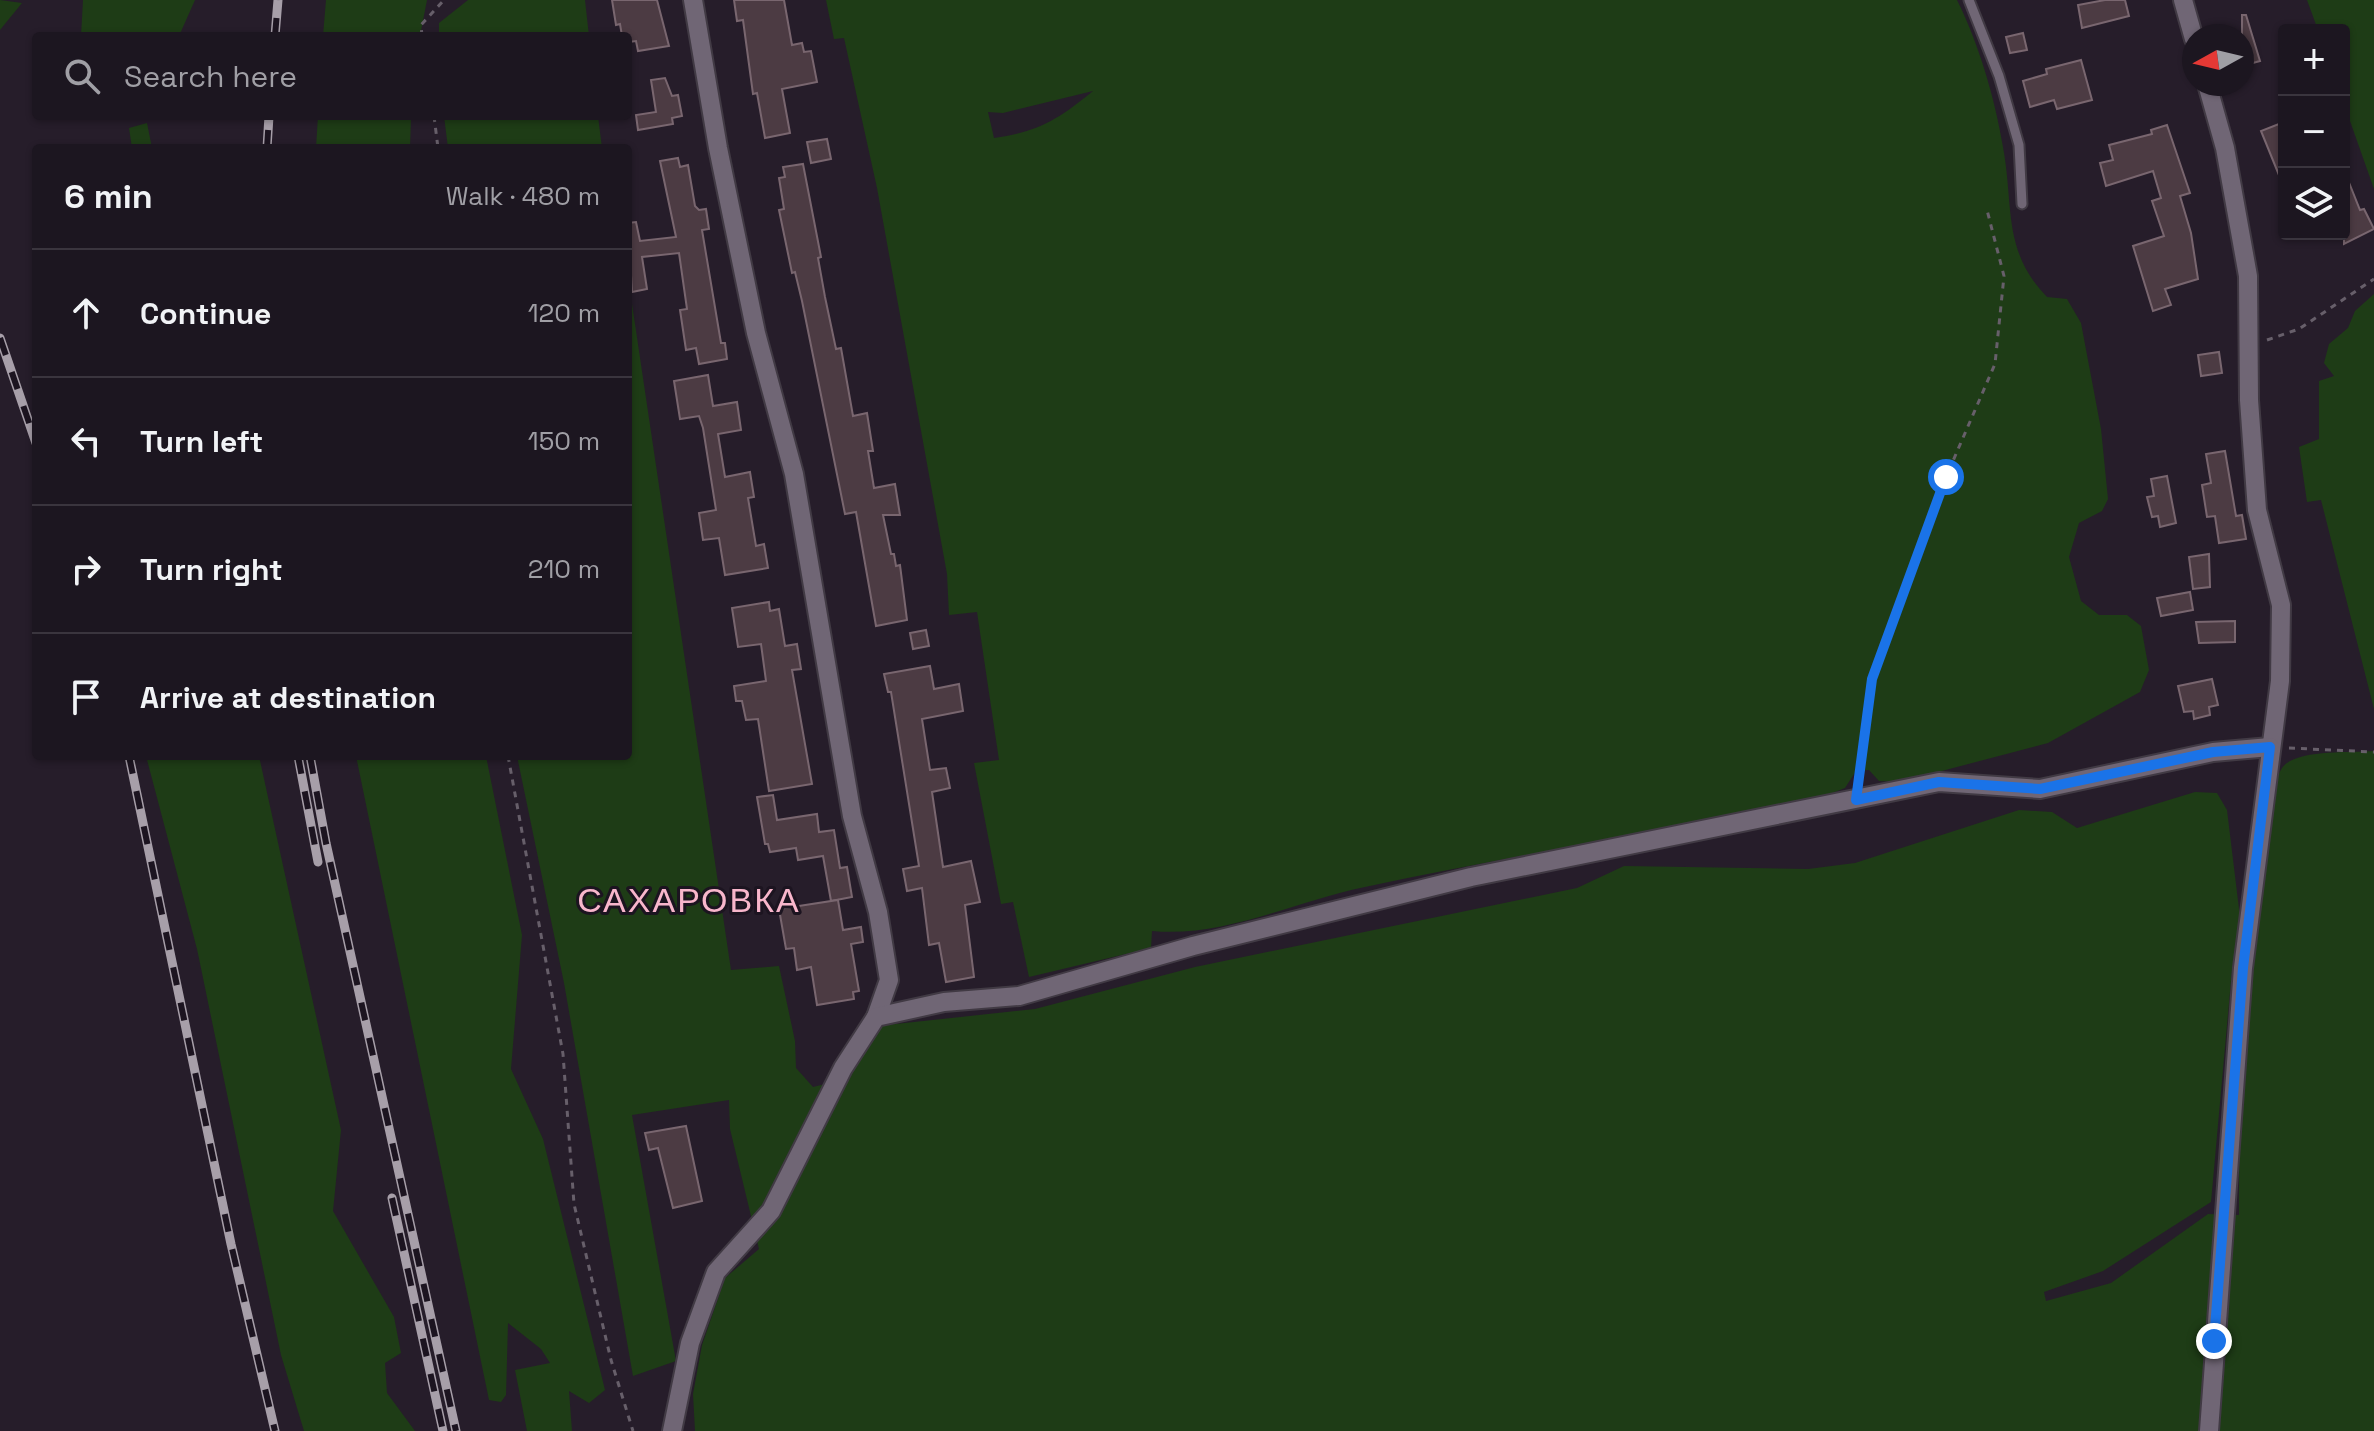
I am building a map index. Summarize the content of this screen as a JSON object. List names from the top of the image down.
{
  "districts": ["САХАРОВКА"],
  "north": "left",
  "page": {
    "map_buttons": ["+", "−"],
    "search": "Search here",
    "heading": ["6 min", "Walk · 480 m"],
    "list": [
      ["Continue", "120 m"],
      ["Turn left", "150 m"],
      ["Turn right", "210 m"],
      "Arrive at destination"
    ]
  }
}
